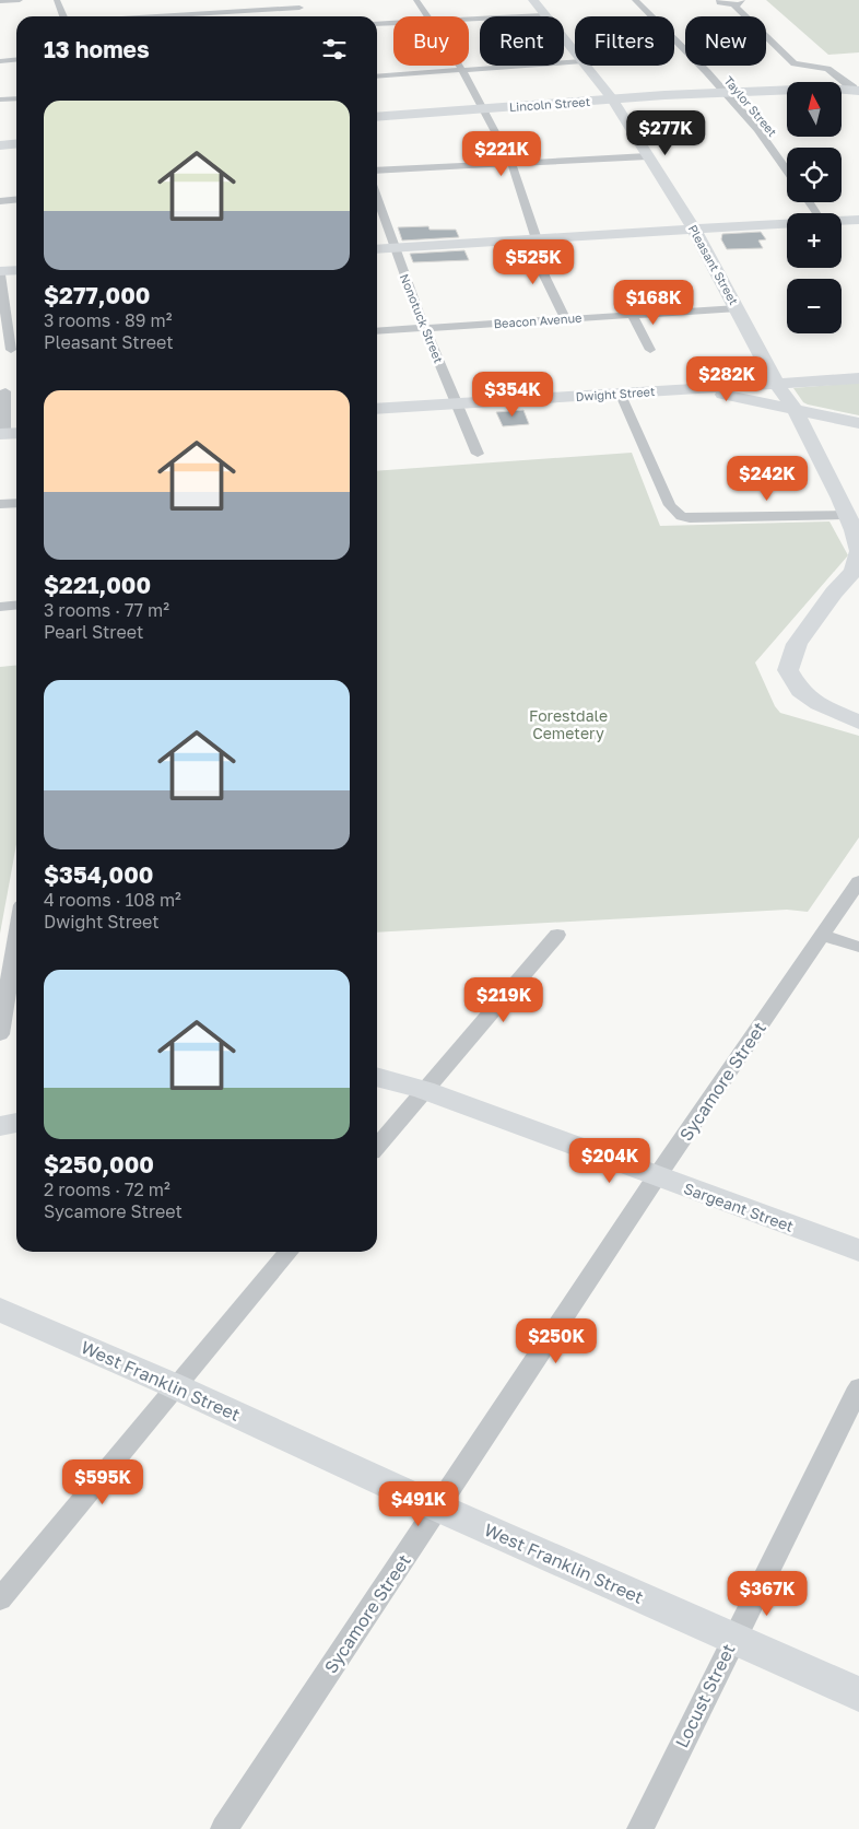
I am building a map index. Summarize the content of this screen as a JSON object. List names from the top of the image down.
{
  "streets": {
    "main road": [
      "Lincoln Street",
      "Pleasant Street",
      "Dwight Street",
      "Sargeant Street",
      "West Franklin Street"
    ],
    "street": [
      "Taylor Street",
      "Nonotuck Street",
      "Beacon Avenue",
      "Sycamore Street",
      "Locust Street"
    ]
  },
  "crossings": [
    ["Lincoln Street", "Taylor Street"],
    ["Lincoln Street", "Pleasant Street"],
    ["Pleasant Street", "Beacon Avenue"],
    ["Pleasant Street", "Dwight Street"],
    ["Nonotuck Street", "Beacon Avenue"],
    ["Nonotuck Street", "Dwight Street"],
    ["Sycamore Street", "Sargeant Street"],
    ["Sycamore Street", "West Franklin Street"],
    ["West Franklin Street", "Locust Street"]
  ],
  "parks": ["Forestdale Cemetery"],
  "north": "top",
  "page": {
    "chip": [
      "Buy",
      "Rent",
      "Filters",
      "New"
    ],
    "heading": "13 homes",
    "map_buttons": ["+", "−"],
    "list": [
      {
        "name": "$277,000",
        "note": "3 rooms · 89 m² · Pleasant Street"
      },
      {
        "name": "$221,000",
        "note": "3 rooms · 77 m² · Pearl Street"
      },
      {
        "name": "$354,000",
        "note": "4 rooms · 108 m² · Dwight Street"
      },
      {
        "name": "$250,000",
        "note": "2 rooms · 72 m² · Sycamore Street"
      }
    ],
    "price": [
      "$277K",
      "$221K",
      "$525K",
      "$168K",
      "$282K",
      "$354K",
      "$242K",
      "$219K",
      "$204K",
      "$250K",
      "$595K",
      "$491K",
      "$367K"
    ]
  }
}
